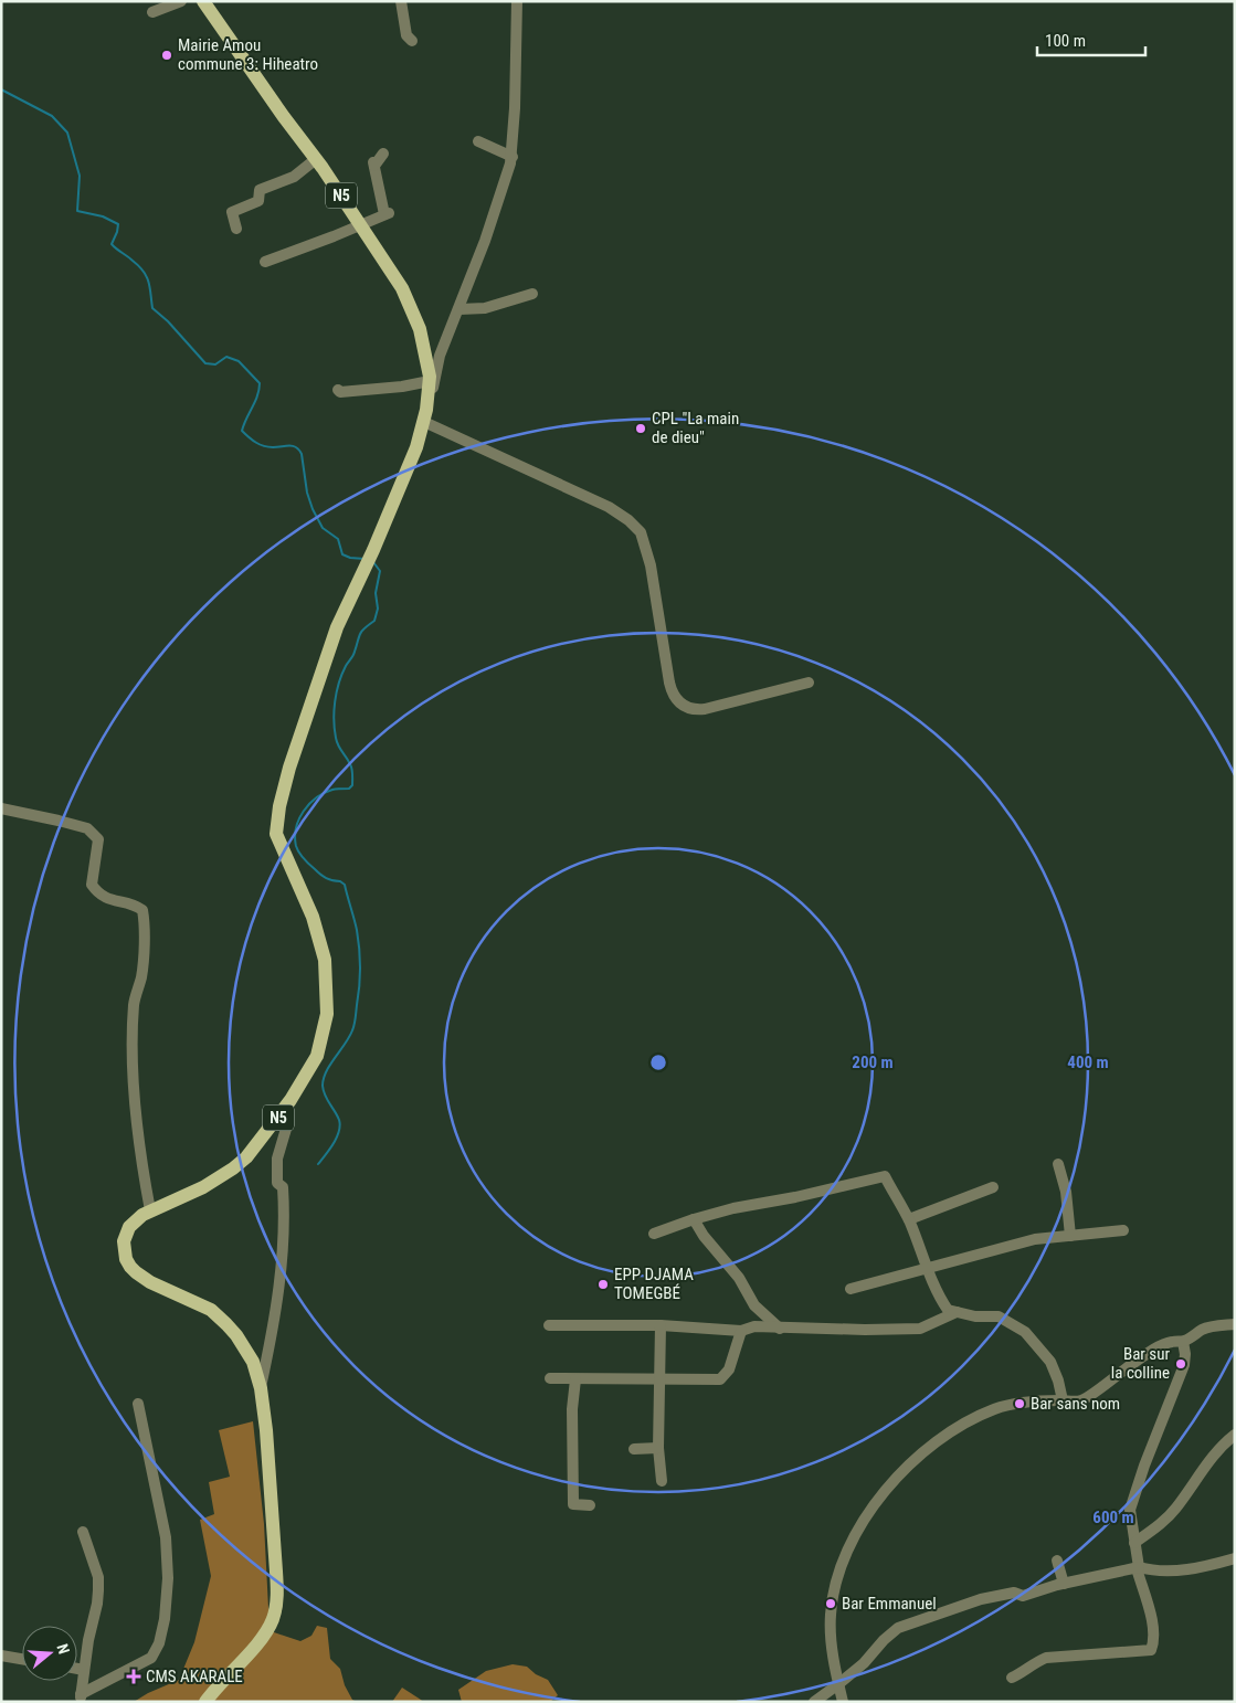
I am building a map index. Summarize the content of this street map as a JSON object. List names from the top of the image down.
{
  "streets": {
    "main road": ["N5"]
  },
  "places": {
    "other": [
      "Mairie Amou commune 3: Hiheatro",
      "CPL \"La main de dieu\"",
      "EPP DJAMA TOMEGBÉ",
      "Bar sur la colline",
      "Bar sans nom",
      "Bar Emmanuel"
    ],
    "health": ["CMS AKARALE"]
  },
  "scale_bar": "100 m",
  "north": "right",
  "rings": ["200 m", "400 m", "600 m"]
}
